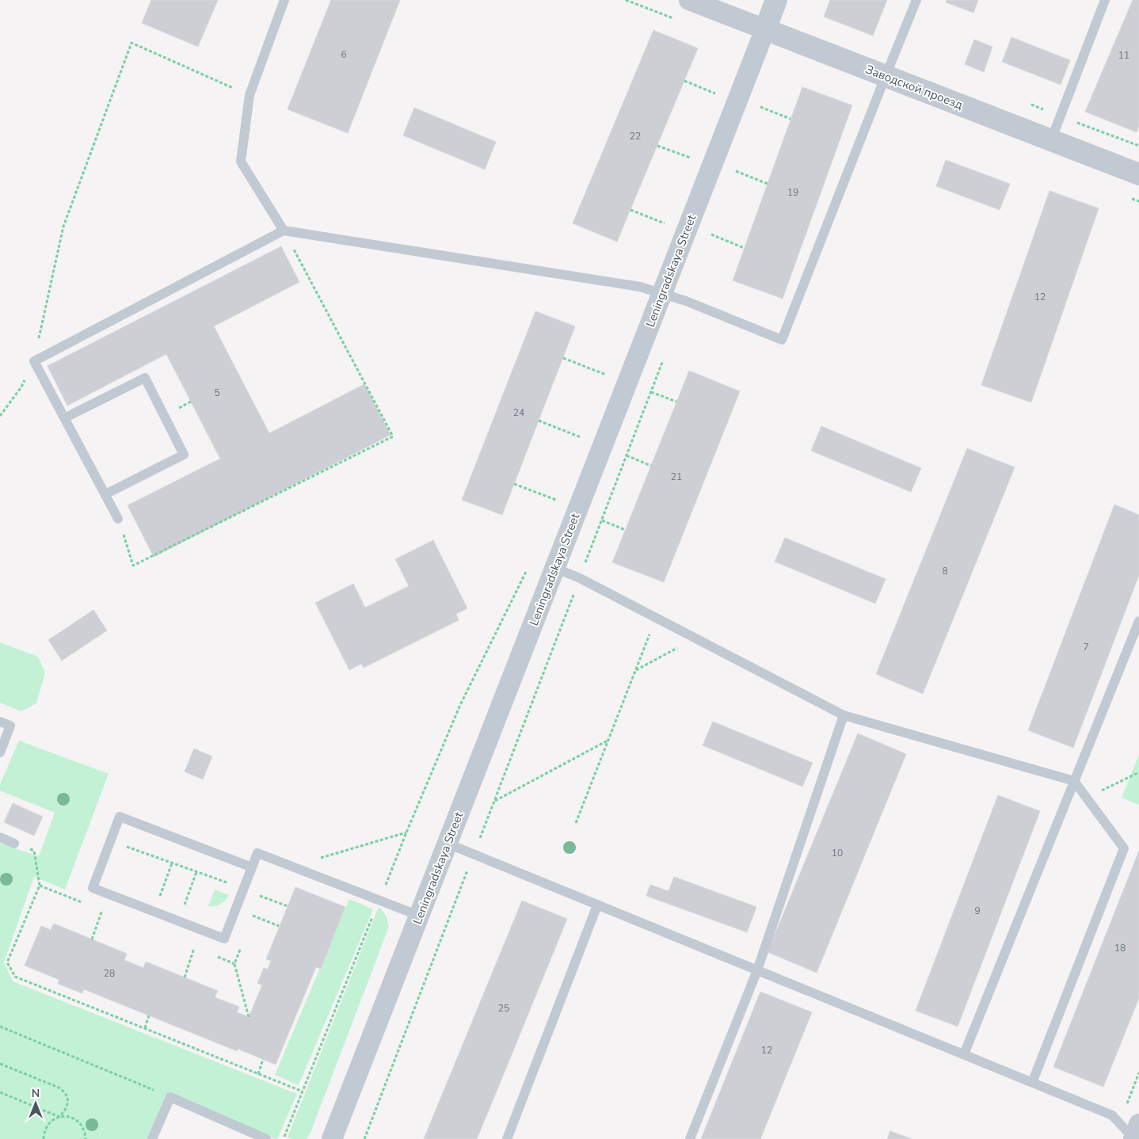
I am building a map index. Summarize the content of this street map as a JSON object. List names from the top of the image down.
{
  "streets": {
    "street": ["Заводской проезд", "Leningradskaya Street"]
  },
  "crossings": [
    ["Заводской проезд", "Leningradskaya Street"]
  ],
  "house_numbers": [
    "6",
    "11",
    "22",
    "19",
    "12",
    "5",
    "24",
    "21",
    "8",
    "7",
    "10",
    "9",
    "18",
    "28",
    "25",
    "12"
  ],
  "north": "top"
}
